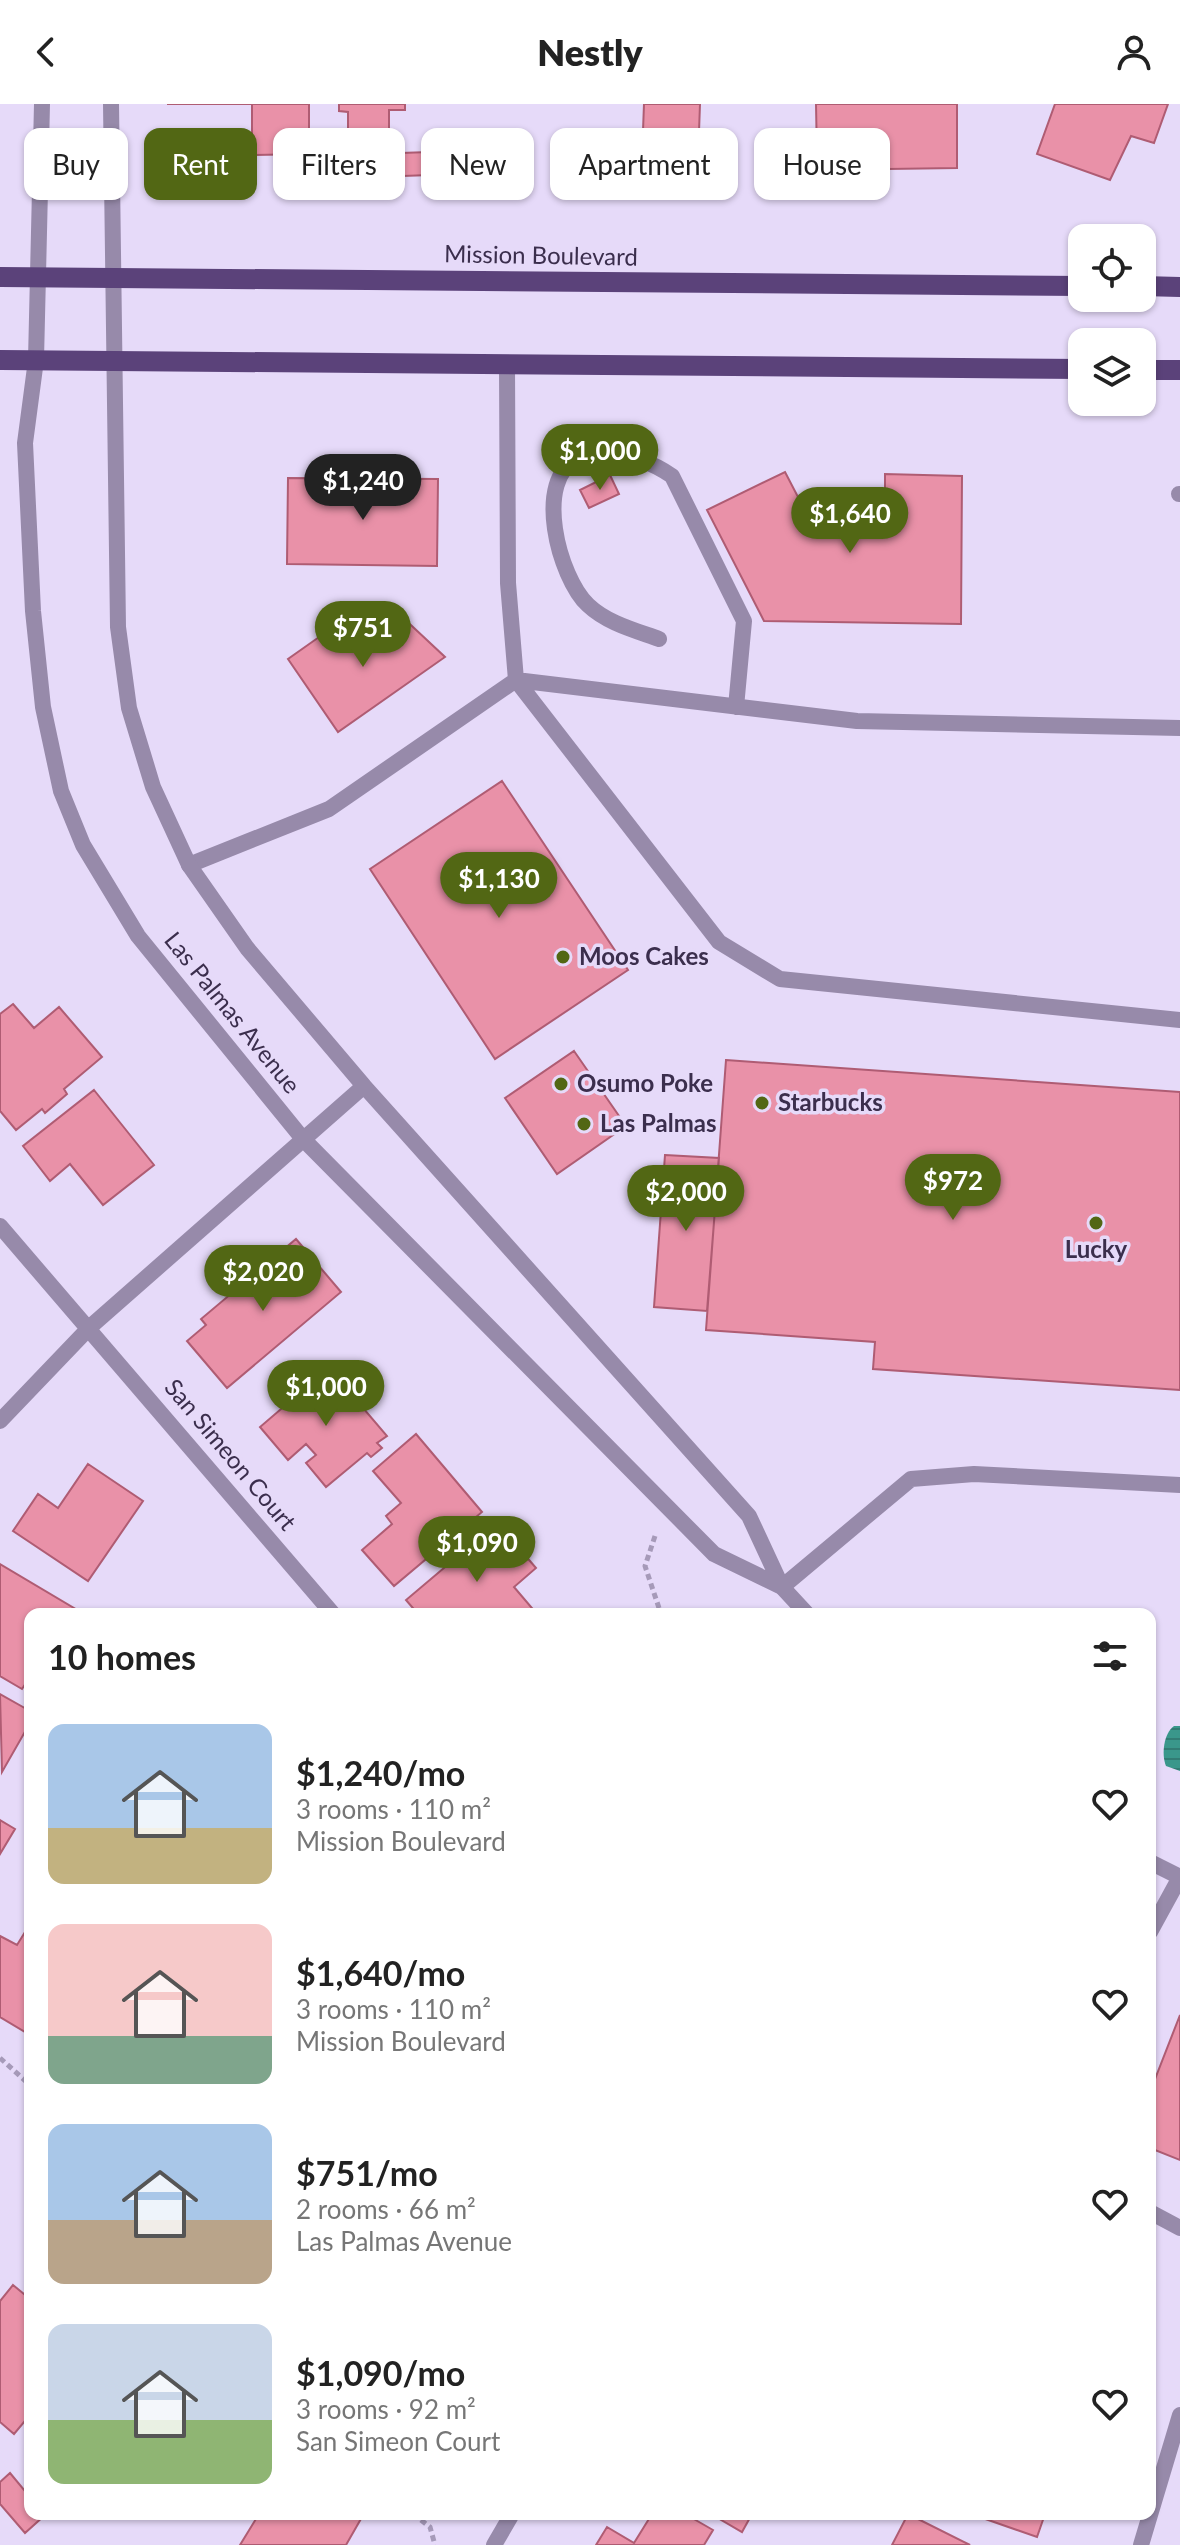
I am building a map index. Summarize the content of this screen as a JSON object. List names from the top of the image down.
{
  "streets": {
    "main road": ["Mission Boulevard"],
    "street": ["Las Palmas Avenue", "San Simeon Court"]
  },
  "crossings": [
    ["Mission Boulevard", "Las Palmas Avenue"]
  ],
  "places": [
    "Moos Cakes",
    "Osumo Poke",
    "Starbucks",
    "Las Palmas",
    "Lucky"
  ],
  "page": {
    "header": "Nestly",
    "chip": [
      "Buy",
      "Rent",
      "Filters",
      "New",
      "Apartment",
      "House"
    ],
    "price": [
      "$1,000",
      "$1,240",
      "$1,640",
      "$751",
      "$1,130",
      "$972",
      "$2,000",
      "$2,020",
      "$1,000",
      "$1,090"
    ],
    "heading": "10 homes",
    "list": [
      {
        "name": "$1,240/mo",
        "note": "3 rooms · 110 m² · Mission Boulevard"
      },
      {
        "name": "$1,640/mo",
        "note": "3 rooms · 110 m² · Mission Boulevard"
      },
      {
        "name": "$751/mo",
        "note": "2 rooms · 66 m² · Las Palmas Avenue"
      },
      {
        "name": "$1,090/mo",
        "note": "3 rooms · 92 m² · San Simeon Court"
      }
    ]
  }
}
